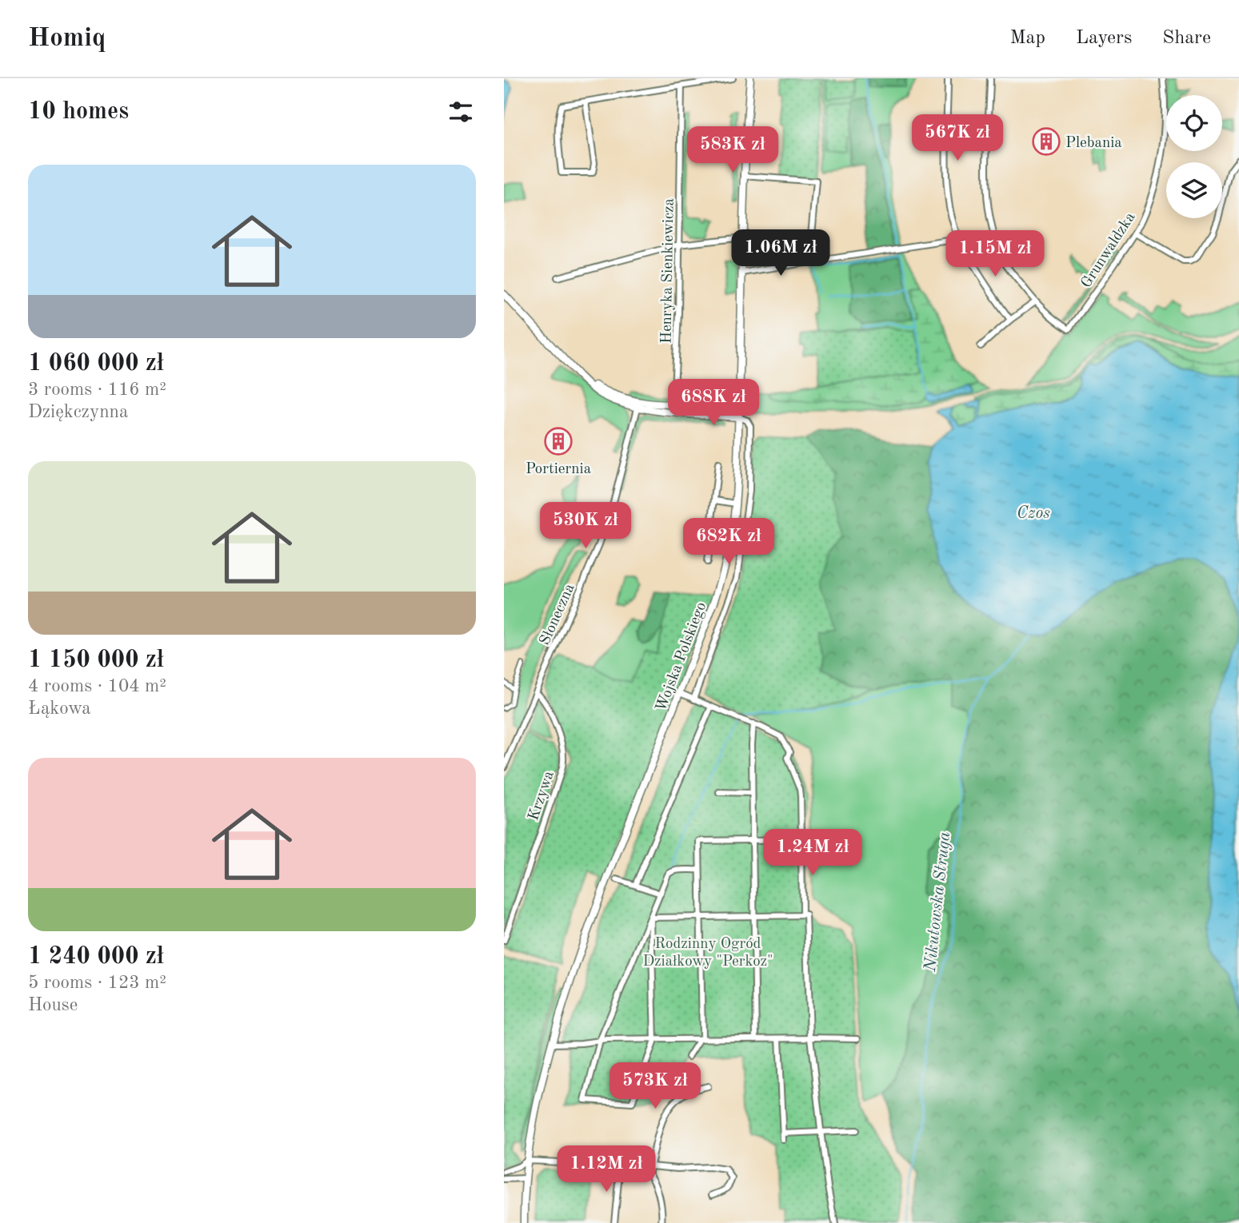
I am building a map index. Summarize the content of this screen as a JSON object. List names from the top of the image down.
{
  "streets": {
    "street": [
      "Grunwaldzka",
      "Henryka Sienkiewicza",
      "Słoneczna",
      "Wojska Polskiego",
      "Krzywa"
    ]
  },
  "crossings": [
    ["Słoneczna", "Krzywa"]
  ],
  "water": ["Czos", "Nikutowska Struga"],
  "parks": ["Rodzinny Ogród Działkowy \"Perkoz\""],
  "places": {
    "building": ["Plebania", "Portiernia"]
  },
  "page": {
    "header": "Homiq",
    "nav": ["Map", "Layers", "Share"],
    "heading": "10 homes",
    "price": [
      "567K zł",
      "583K zł",
      "1.06M zł",
      "1.15M zł",
      "688K zł",
      "530K zł",
      "682K zł",
      "1.24M zł",
      "573K zł",
      "1.12M zł"
    ],
    "list": [
      {
        "name": "1 060 000 zł",
        "note": "3 rooms · 116 m² · Dziękczynna"
      },
      {
        "name": "1 150 000 zł",
        "note": "4 rooms · 104 m² · Łąkowa"
      },
      {
        "name": "1 240 000 zł",
        "note": "5 rooms · 123 m² · House"
      }
    ]
  }
}
